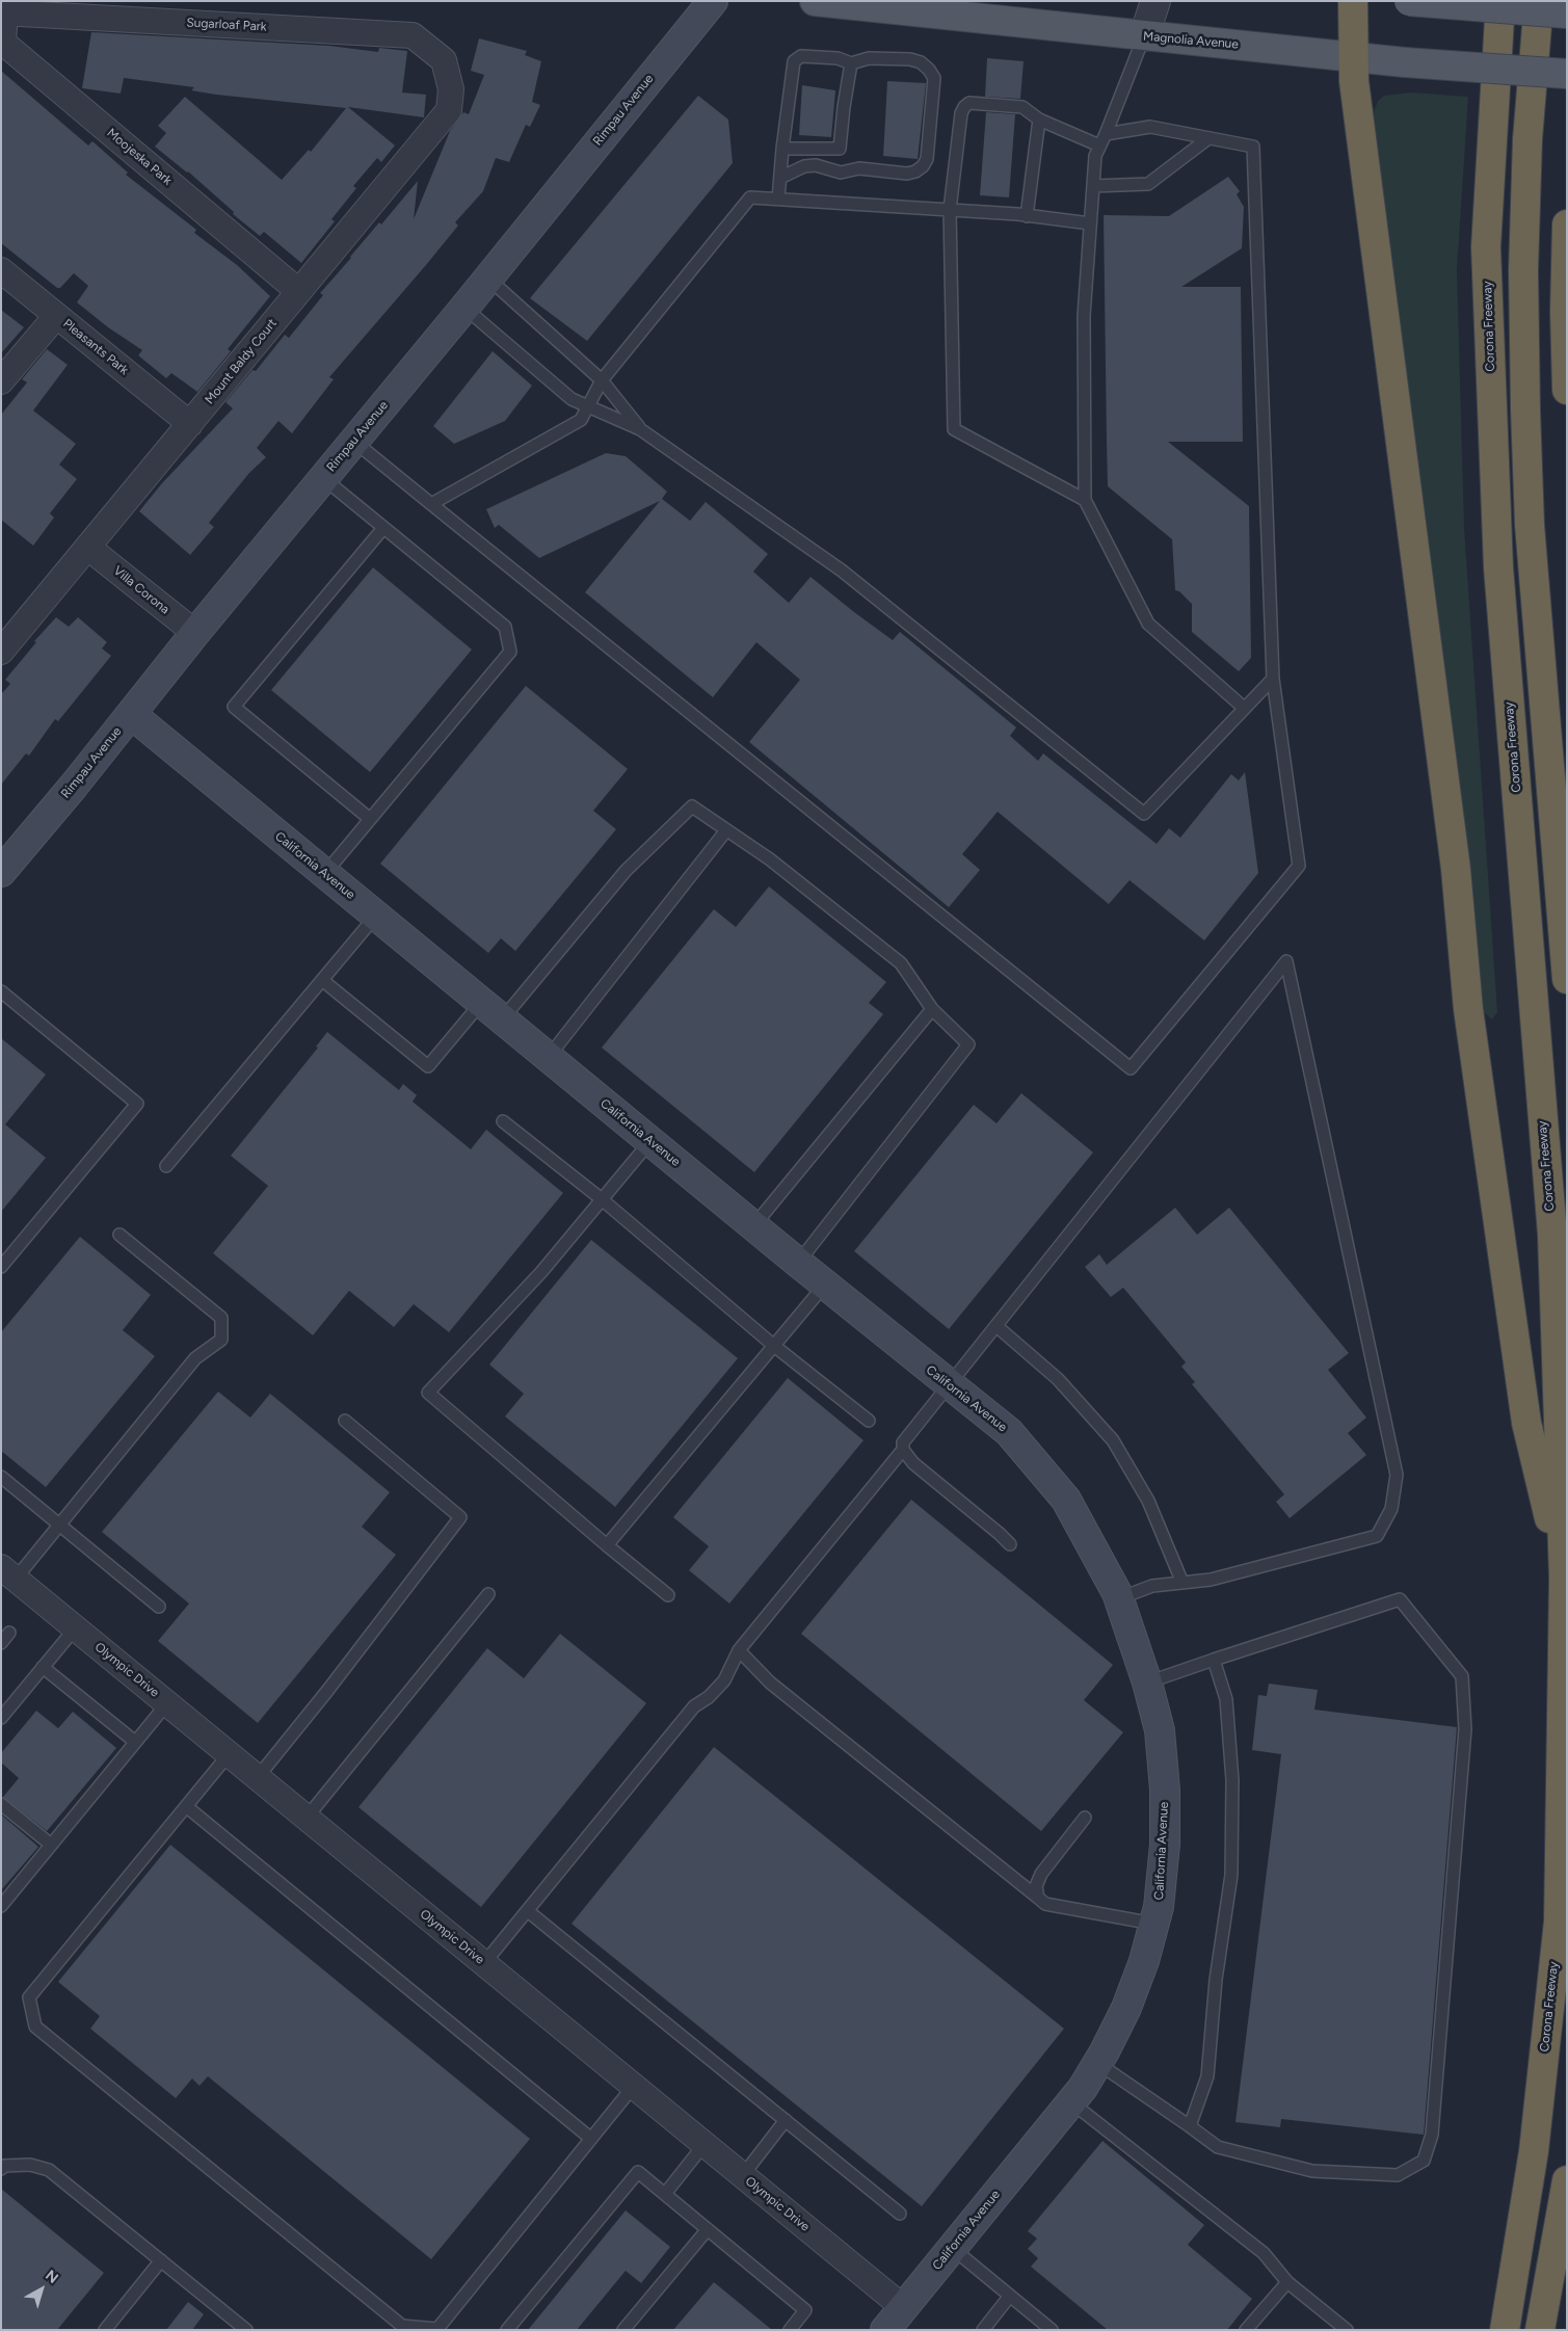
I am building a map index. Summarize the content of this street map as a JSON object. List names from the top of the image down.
{
  "streets": {
    "highway": ["Corona Freeway"],
    "main road": ["Magnolia Avenue", "Rimpau Avenue", "California Avenue"],
    "street": [
      "Sugarloaf Park",
      "Moojeska Park",
      "Pleasants Park",
      "Mount Baldy Court",
      "Villa Corona",
      "Olympic Drive"
    ]
  },
  "crossings": [
    ["Sugarloaf Park", "Moojeska Park"],
    ["Sugarloaf Park", "Mount Baldy Court"],
    ["Rimpau Avenue", "Villa Corona"],
    ["Rimpau Avenue", "California Avenue"],
    ["Moojeska Park", "Mount Baldy Court"],
    ["Pleasants Park", "Mount Baldy Court"],
    ["Mount Baldy Court", "Villa Corona"],
    ["California Avenue", "Olympic Drive"]
  ],
  "north": "top right"
}
